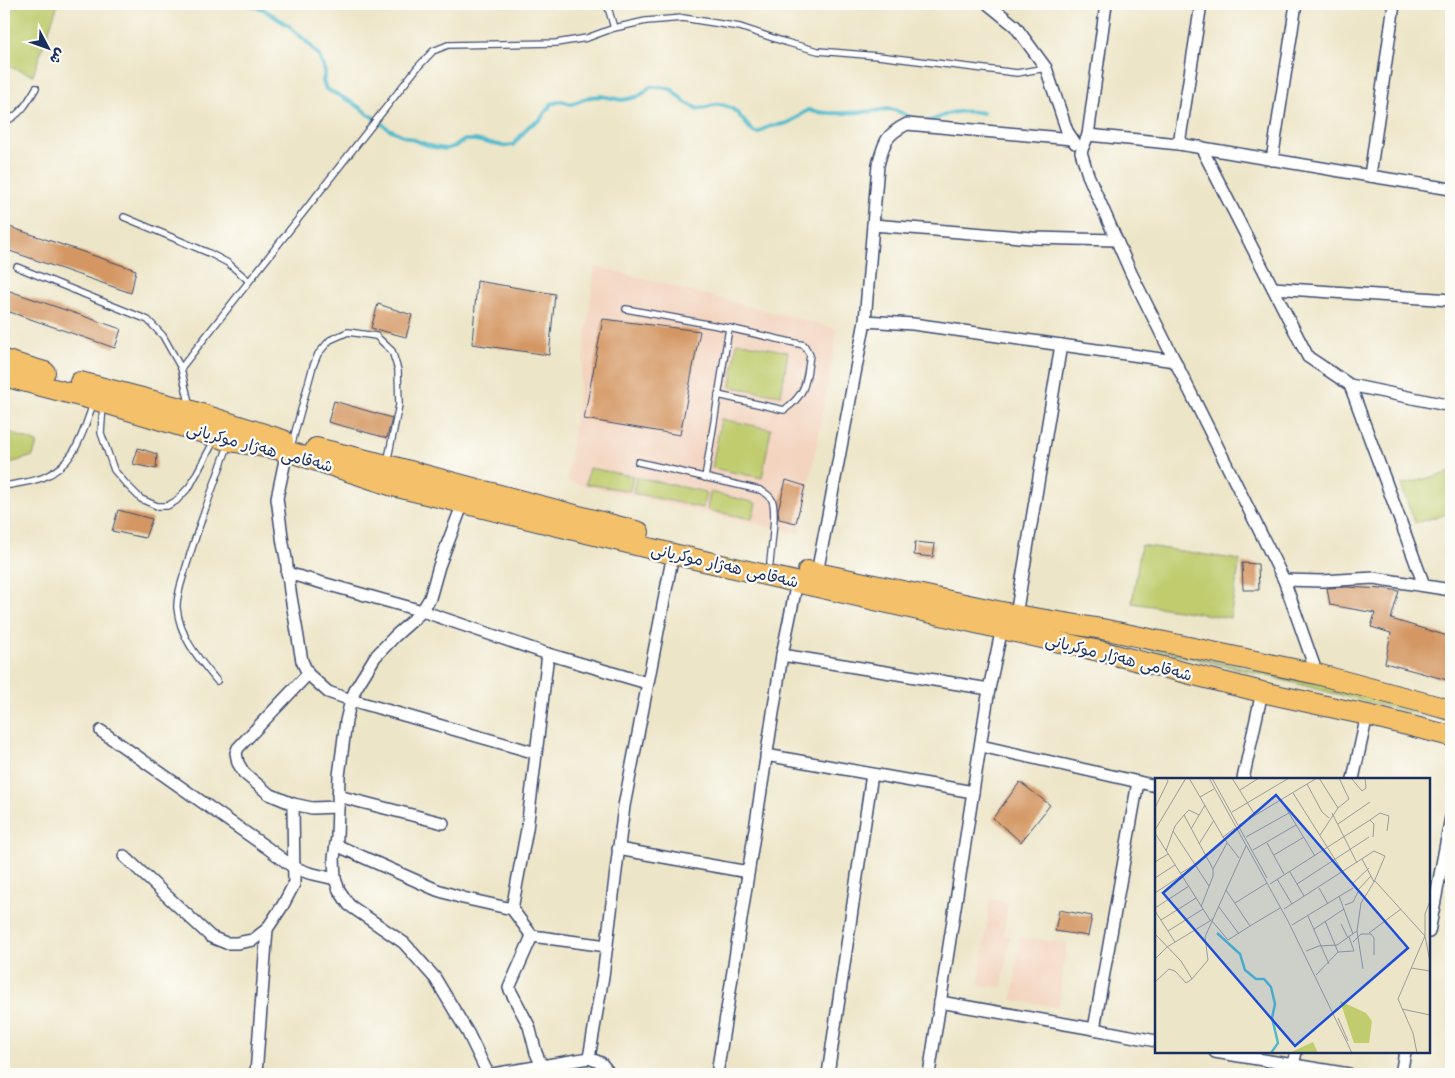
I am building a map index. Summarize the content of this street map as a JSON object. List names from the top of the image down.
{
  "streets": {
    "highway": ["شەقامی ھەژار موکریانی"]
  },
  "north": "bottom right"
}
